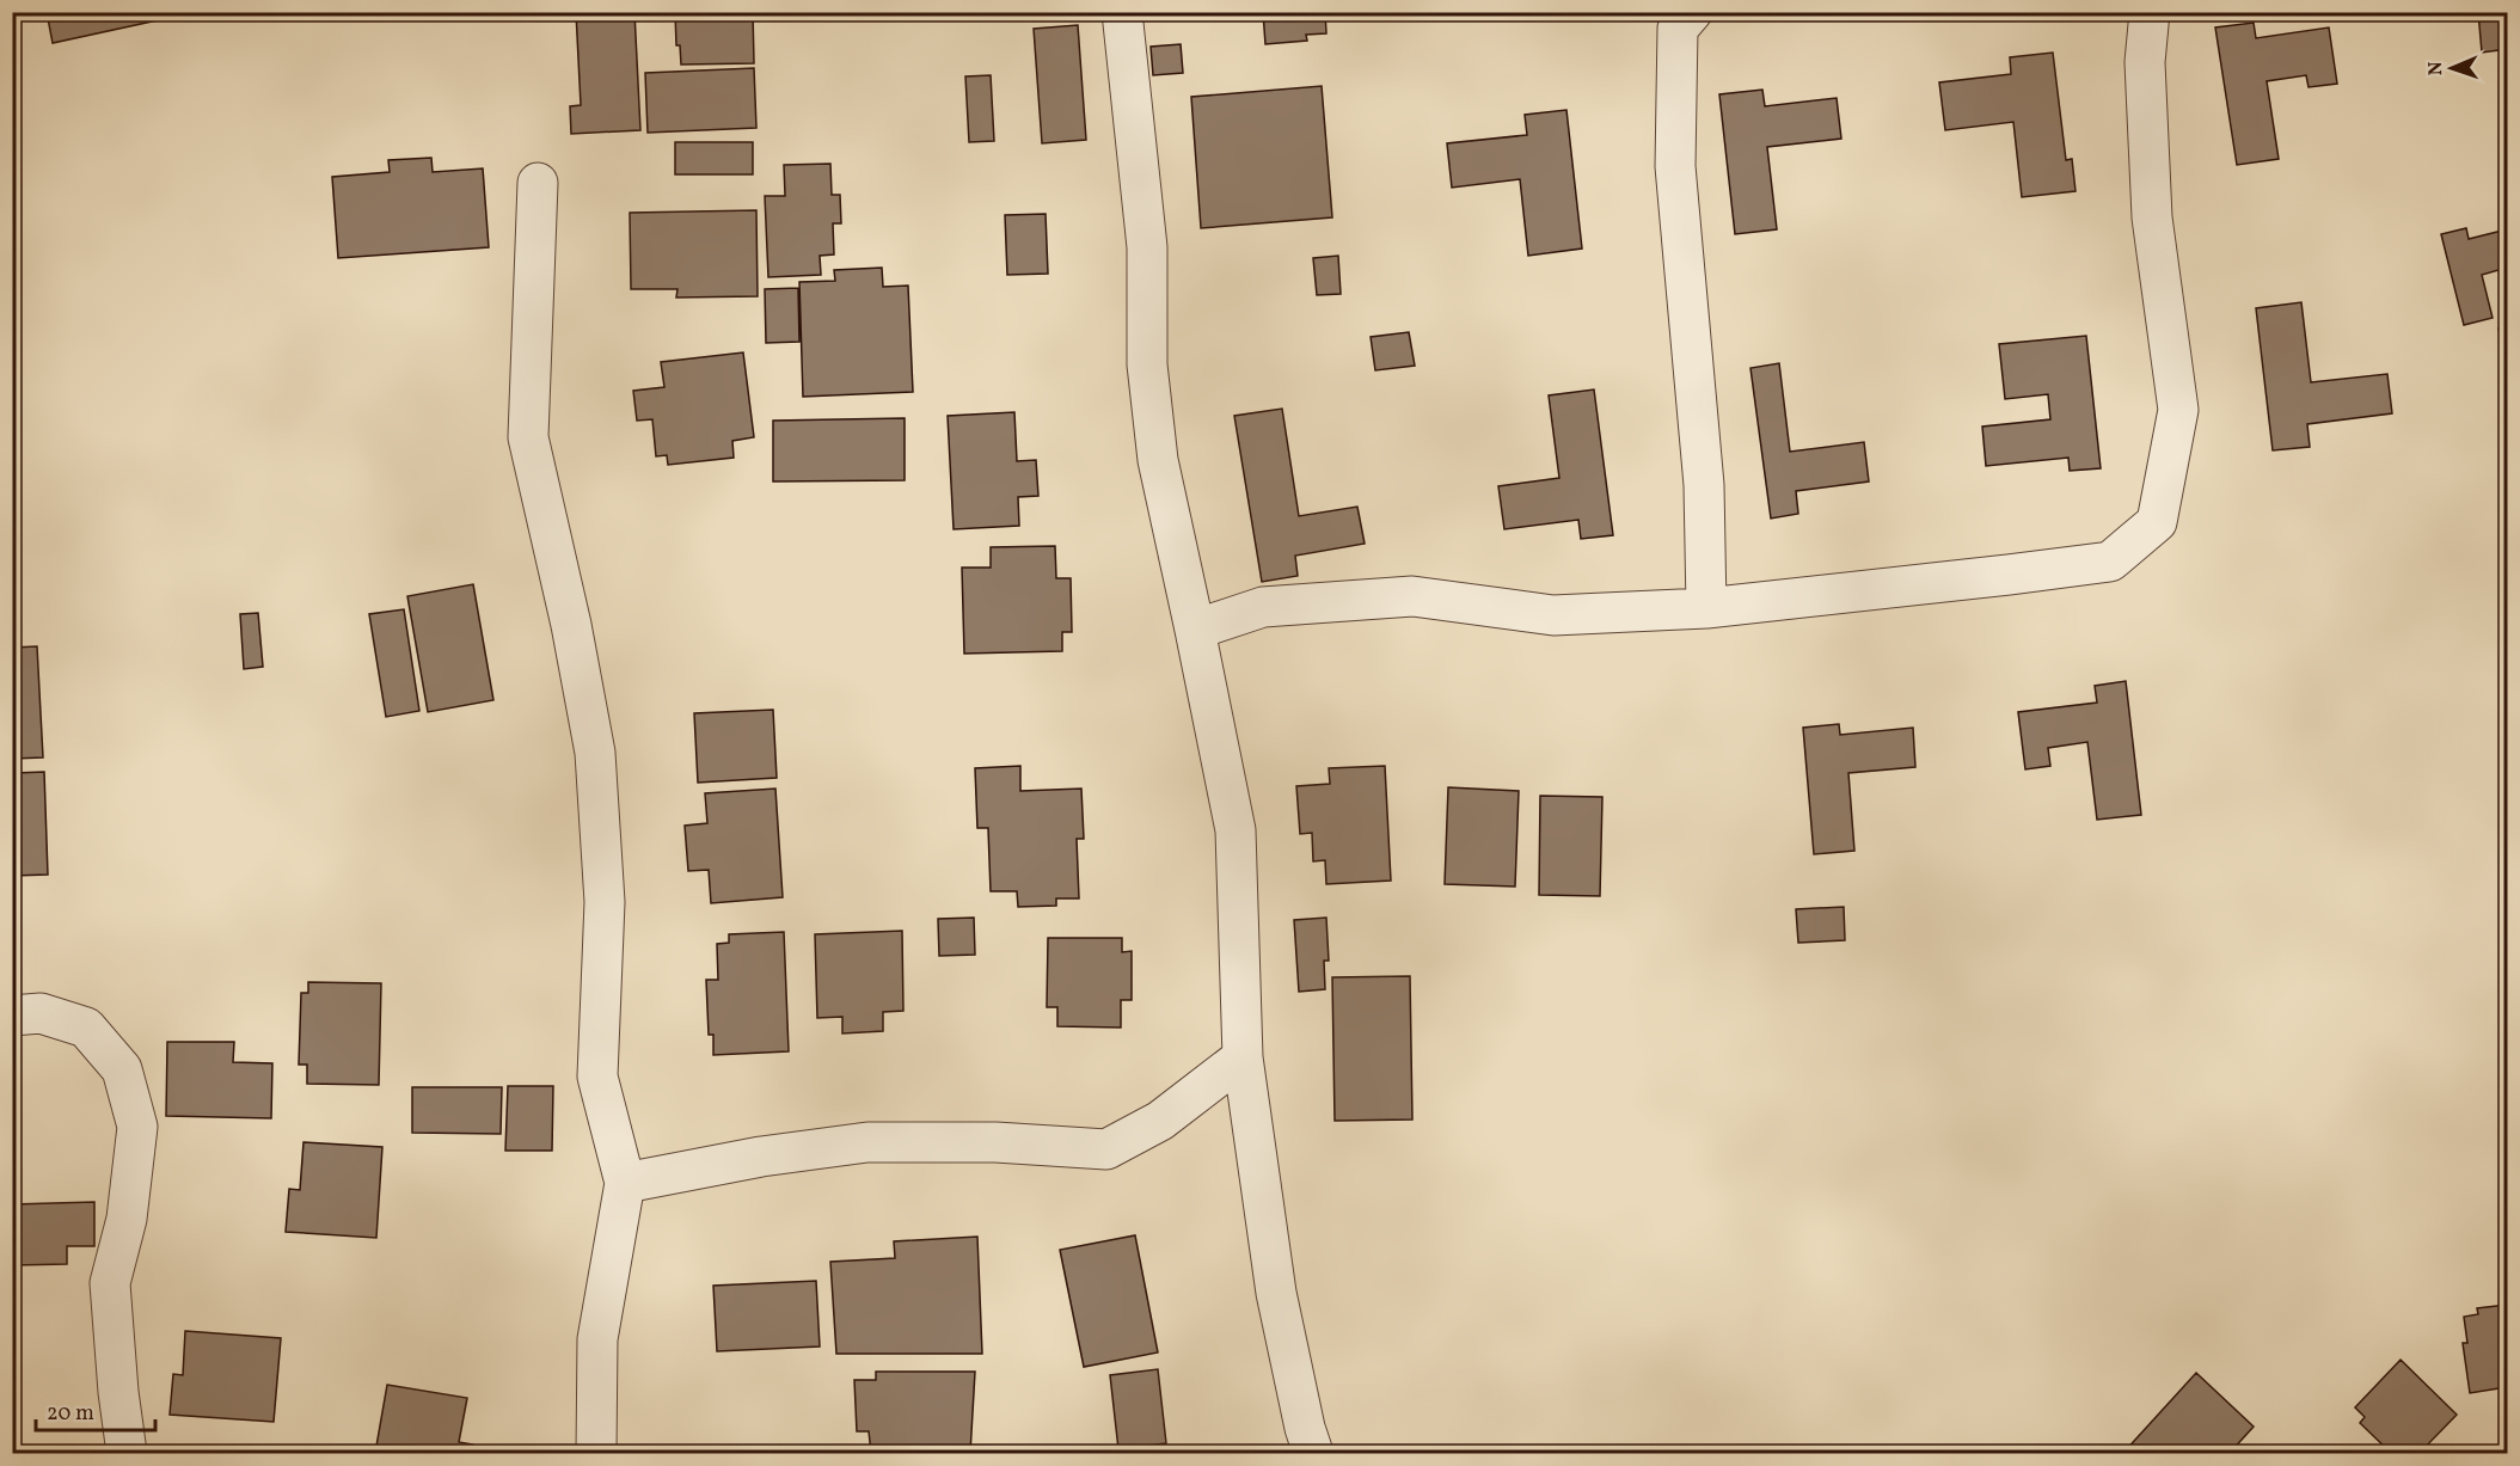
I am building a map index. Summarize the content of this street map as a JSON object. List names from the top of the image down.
{
  "scale_bar": "20 m",
  "north": "left"
}
